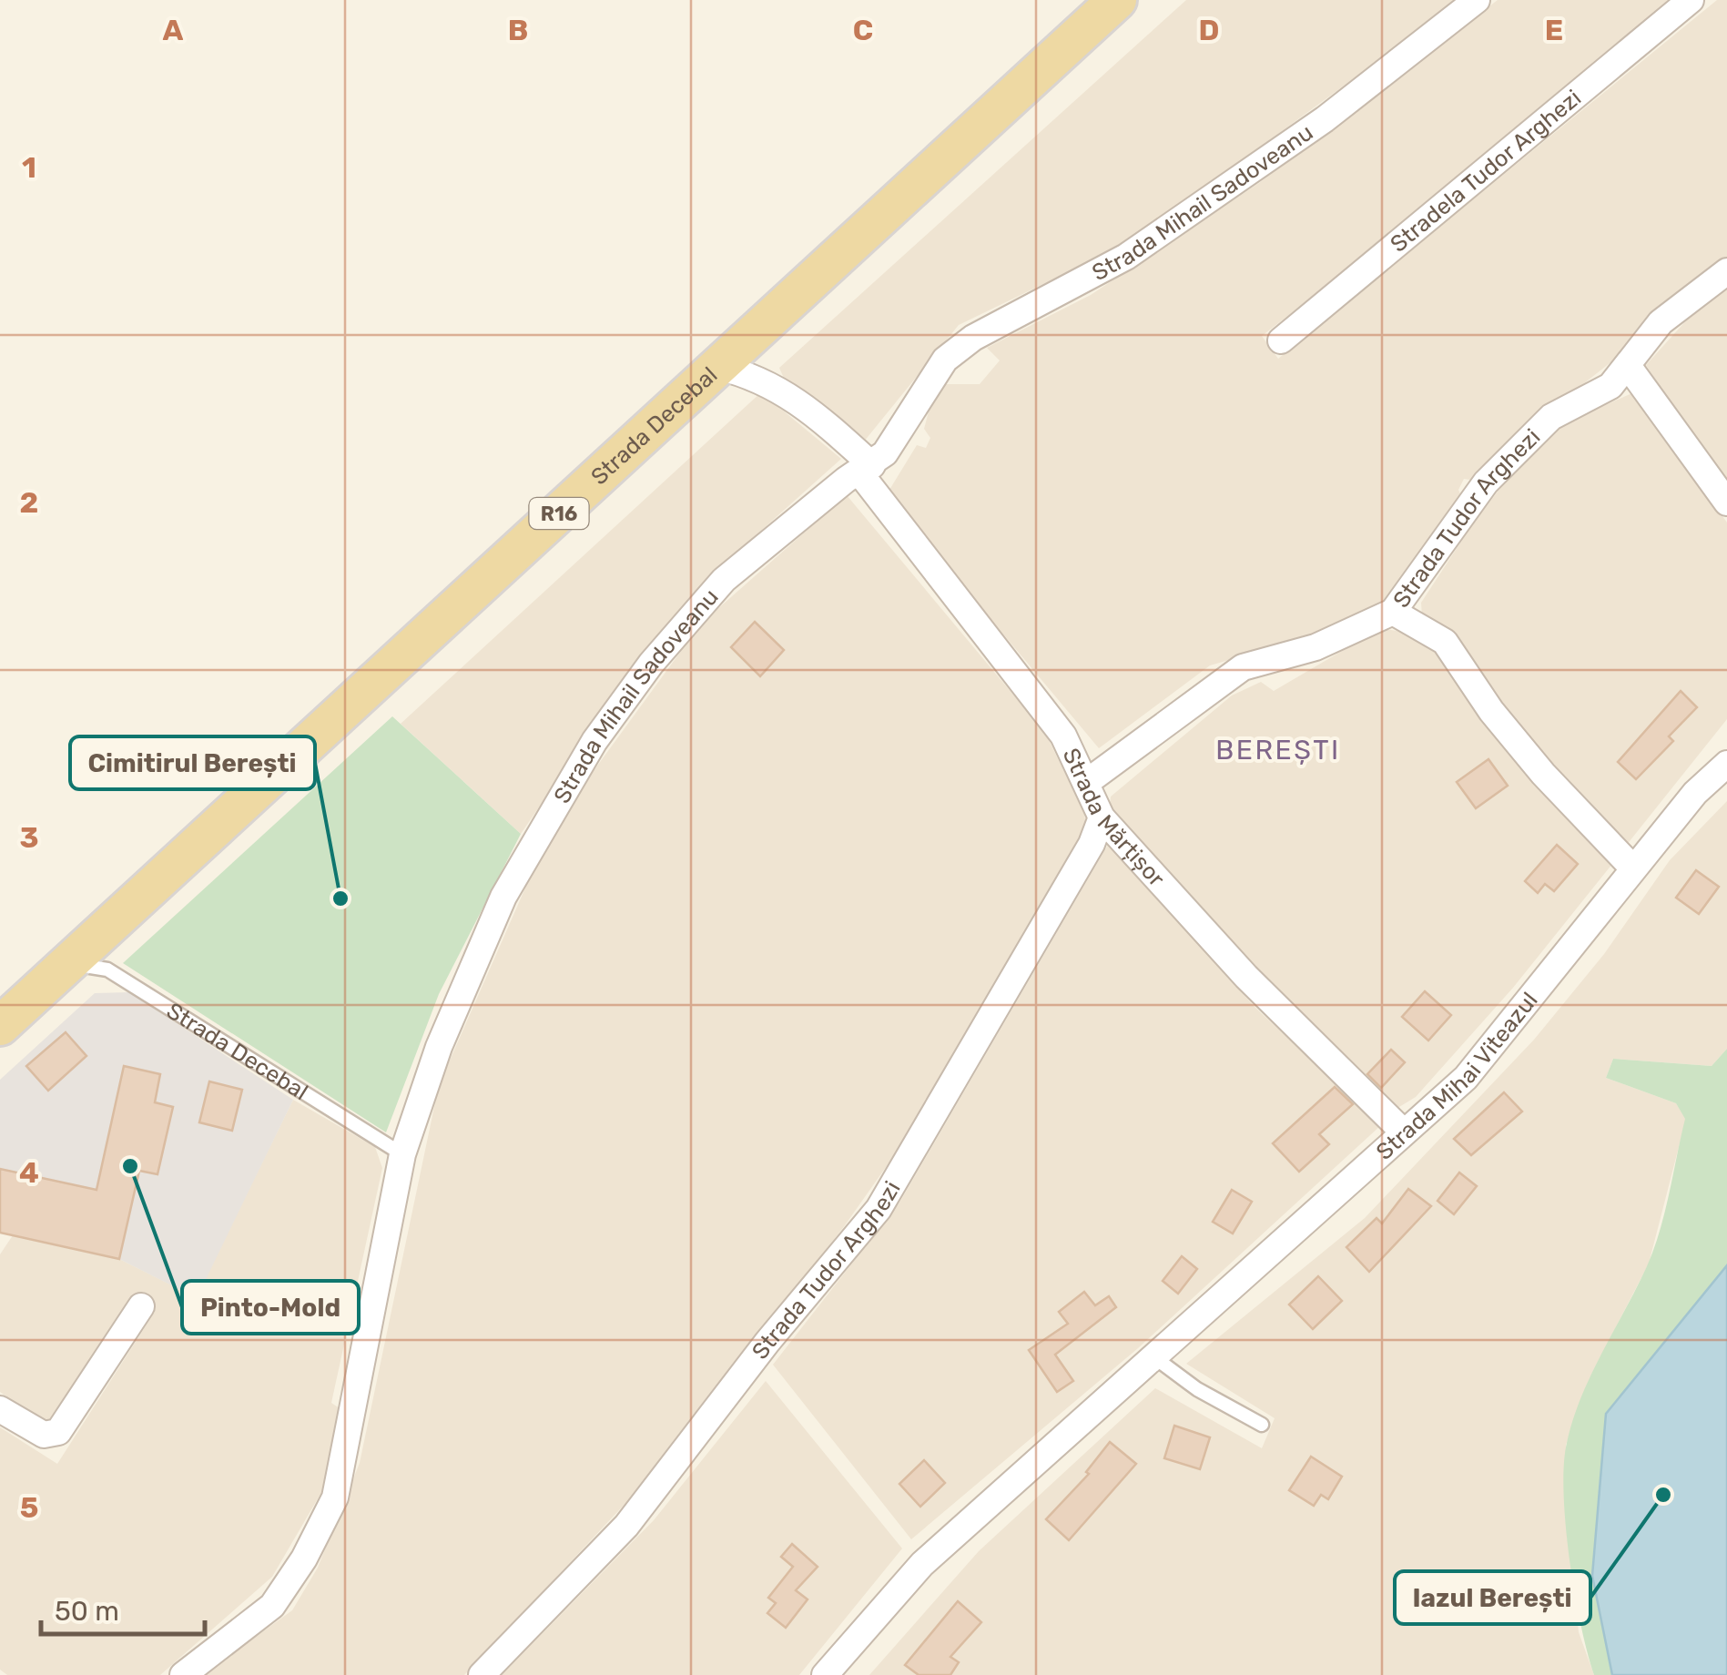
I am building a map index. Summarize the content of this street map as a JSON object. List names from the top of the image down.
{
  "streets": {
    "main road": ["Strada Decebal", "R16"],
    "street": [
      "Stradela Tudor Arghezi",
      "Strada Mihail Sadoveanu",
      "Strada Tudor Arghezi",
      "Strada Mărțișor",
      "Strada Mihai Viteazul"
    ]
  },
  "crossings": [
    ["Strada Mihail Sadoveanu", "Strada Decebal"],
    ["Strada Mihail Sadoveanu", "Strada Mărțișor"],
    ["Strada Decebal", "Strada Mărțișor"],
    ["Strada Tudor Arghezi", "Strada Mărțișor"],
    ["Strada Mărțișor", "Strada Mihai Viteazul"]
  ],
  "districts": ["BEREȘTI"],
  "places": ["Cimitirul Berești", "Pinto-Mold", "Iazul Berești"],
  "scale_bar": "50 m",
  "grid": {
    "columns": [
      "A",
      "B",
      "C",
      "D",
      "E"
    ],
    "rows": [
      "1",
      "2",
      "3",
      "4",
      "5"
    ]
  }
}
